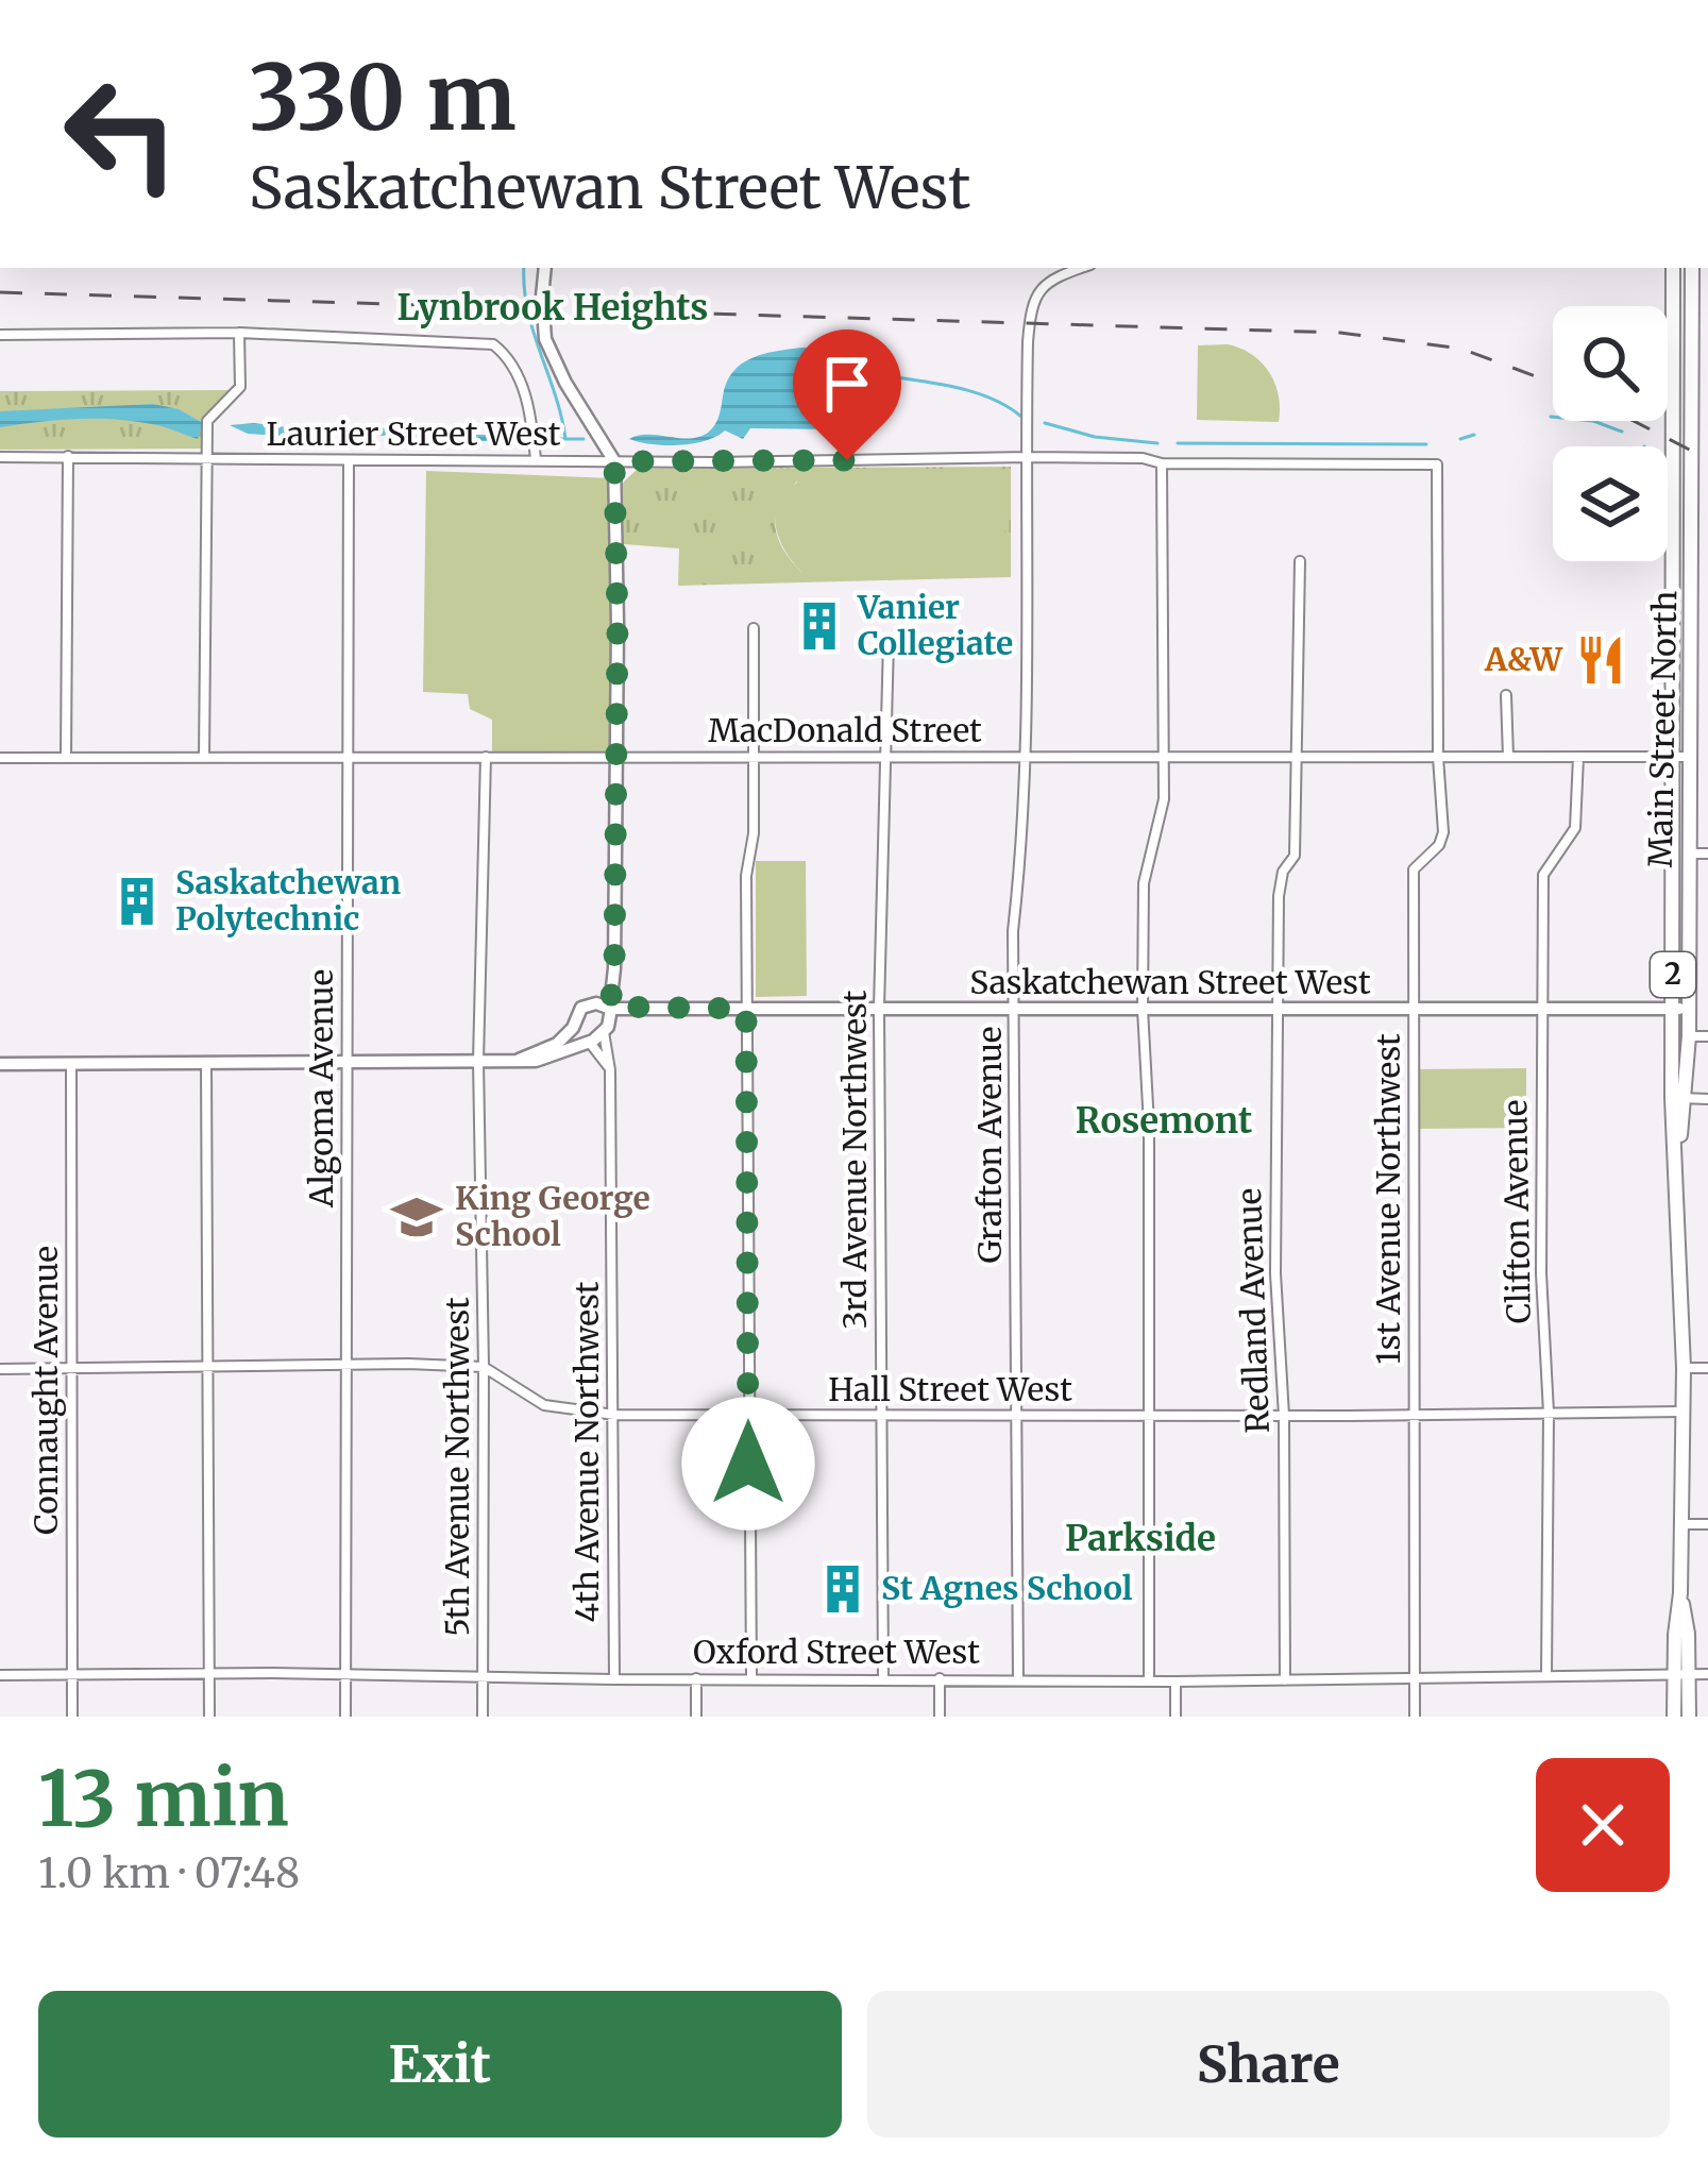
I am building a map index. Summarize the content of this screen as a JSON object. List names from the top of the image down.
{
  "streets": {
    "main road": ["Main Street North", "2"],
    "street": [
      "Laurier Street West",
      "MacDonald Street",
      "Saskatchewan Street West",
      "Algoma Avenue",
      "Grafton Avenue",
      "3rd Avenue Northwest",
      "1st Avenue Northwest",
      "Clifton Avenue",
      "Redland Avenue",
      "Connaught Avenue",
      "Hall Street West",
      "4th Avenue Northwest",
      "5th Avenue Northwest",
      "Oxford Street West"
    ]
  },
  "crossings": [
    ["Laurier Street West", "Algoma Avenue"],
    ["Laurier Street West", "Grafton Avenue"],
    ["Laurier Street West", "1st Avenue Northwest"],
    ["Laurier Street West", "4th Avenue Northwest"],
    ["Main Street North", "MacDonald Street"],
    ["Main Street North", "Saskatchewan Street West"],
    ["Main Street North", "Hall Street West"],
    ["Main Street North", "Oxford Street West"],
    ["MacDonald Street", "Algoma Avenue"],
    ["MacDonald Street", "Grafton Avenue"],
    ["MacDonald Street", "3rd Avenue Northwest"],
    ["MacDonald Street", "1st Avenue Northwest"],
    ["MacDonald Street", "Clifton Avenue"],
    ["MacDonald Street", "Redland Avenue"],
    ["MacDonald Street", "4th Avenue Northwest"],
    ["MacDonald Street", "5th Avenue Northwest"],
    ["Saskatchewan Street West", "Grafton Avenue"],
    ["Saskatchewan Street West", "3rd Avenue Northwest"],
    ["Saskatchewan Street West", "1st Avenue Northwest"],
    ["Saskatchewan Street West", "Clifton Avenue"],
    ["Saskatchewan Street West", "Redland Avenue"],
    ["Saskatchewan Street West", "4th Avenue Northwest"],
    ["Algoma Avenue", "Oxford Street West"],
    ["Grafton Avenue", "Hall Street West"],
    ["Grafton Avenue", "Oxford Street West"],
    ["3rd Avenue Northwest", "Hall Street West"],
    ["3rd Avenue Northwest", "Oxford Street West"],
    ["1st Avenue Northwest", "Hall Street West"],
    ["1st Avenue Northwest", "Oxford Street West"],
    ["Clifton Avenue", "Hall Street West"],
    ["Clifton Avenue", "Oxford Street West"],
    ["Redland Avenue", "Hall Street West"],
    ["Redland Avenue", "Oxford Street West"],
    ["Connaught Avenue", "Oxford Street West"],
    ["Hall Street West", "4th Avenue Northwest"],
    ["Hall Street West", "5th Avenue Northwest"],
    ["4th Avenue Northwest", "Oxford Street West"],
    ["5th Avenue Northwest", "Oxford Street West"]
  ],
  "districts": ["Lynbrook Heights", "Rosemont", "Parkside"],
  "places": {
    "building": ["Vanier Collegiate", "Saskatchewan Polytechnic", "St Agnes School"],
    "restaurant": ["A&W"],
    "school or university": ["King George School"]
  },
  "page": {
    "turn": ["330 m", "Saskatchewan Street West"],
    "heading": ["13 min", "1.0 km · 07:48"],
    "buttons": ["Exit", "Share"]
  }
}
